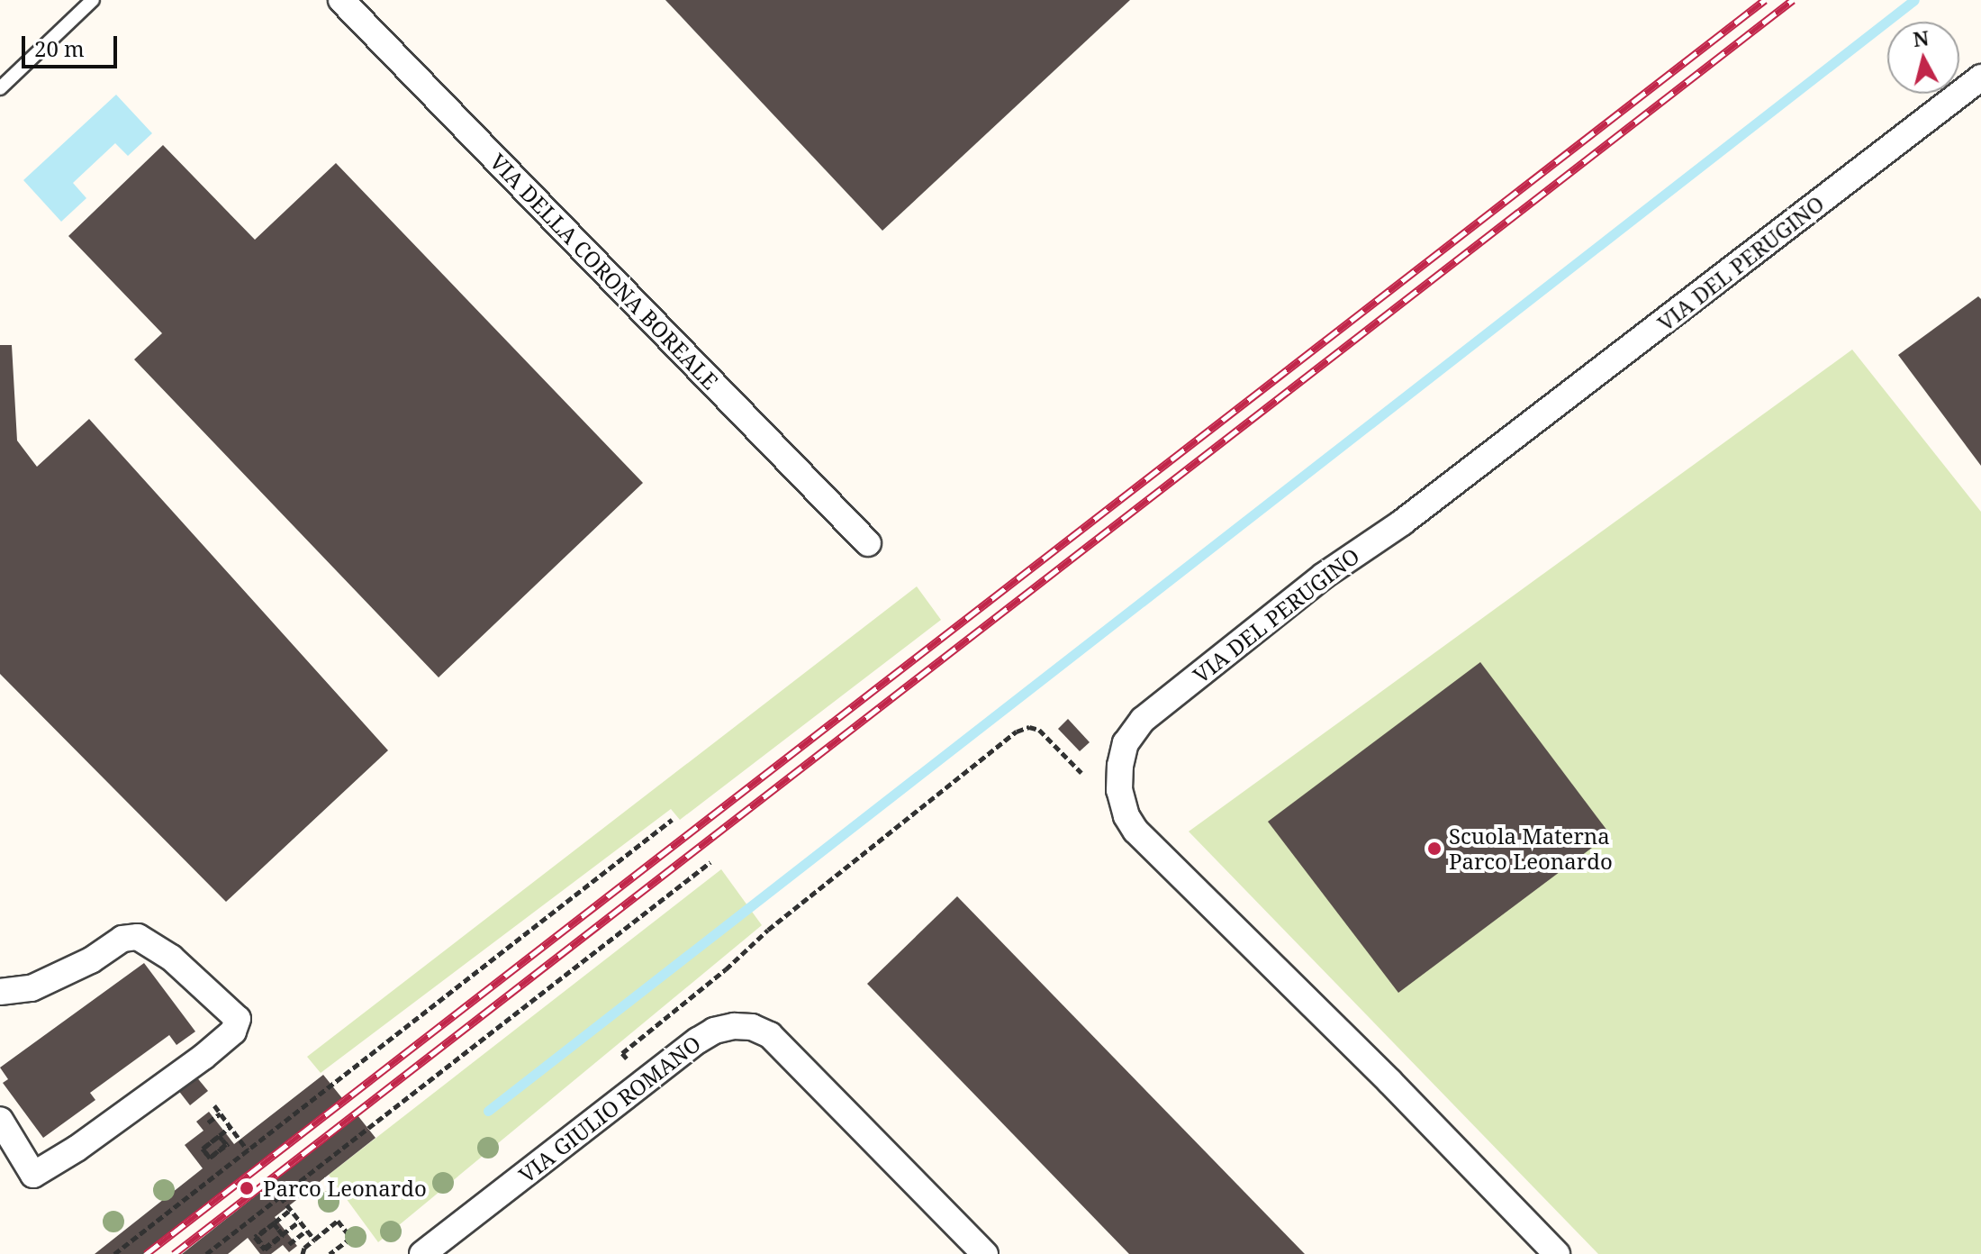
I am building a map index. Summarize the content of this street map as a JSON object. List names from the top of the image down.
{
  "streets": {
    "street": ["VIA DEL PERUGINO", "VIA DELLA CORONA BOREALE", "VIA GIULIO ROMANO"]
  },
  "places": ["Scuola Materna Parco Leonardo", "Parco Leonardo"],
  "scale_bar": "20 m",
  "north": "top"
}
